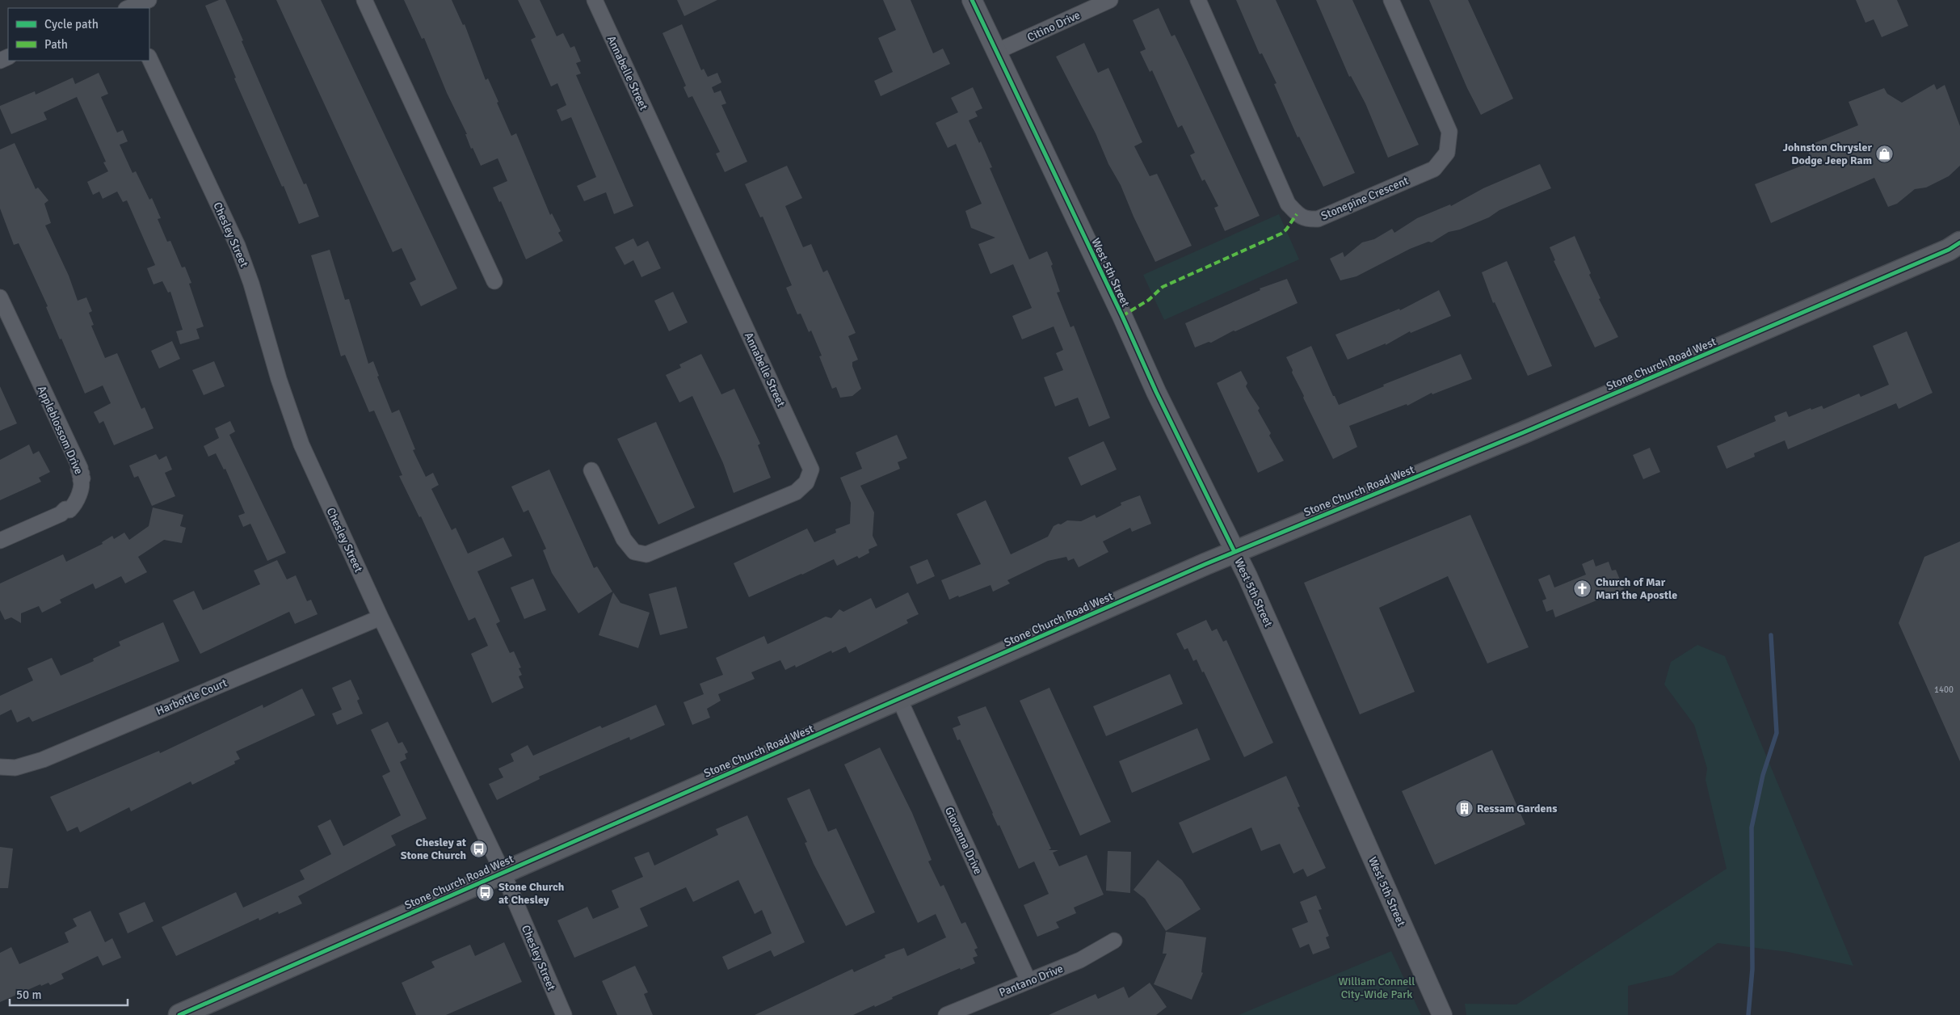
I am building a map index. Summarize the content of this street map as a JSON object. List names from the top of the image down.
{
  "streets": {
    "main road": ["Stone Church Road West"],
    "street": [
      "Citino Drive",
      "Annabelle Street",
      "Stonepine Crescent",
      "Chesley Street",
      "West 5th Street",
      "Appleblossom Drive",
      "Harbottle Court",
      "Giovanna Drive",
      "Pantano Drive"
    ]
  },
  "crossings": [
    ["Citino Drive", "West 5th Street"],
    ["Chesley Street", "Stone Church Road West"],
    ["Chesley Street", "Harbottle Court"],
    ["West 5th Street", "Stone Church Road West"],
    ["Stone Church Road West", "Giovanna Drive"],
    ["Giovanna Drive", "Pantano Drive"]
  ],
  "parks": ["William Connell City-Wide Park"],
  "places": {
    "shop": ["Johnston Chrysler Dodge Jeep Ram"],
    "church": ["Church of Mar Mari the Apostle"],
    "building": ["Ressam Gardens"],
    "bus stop": ["Chesley at Stone Church", "Stone Church at Chesley"]
  },
  "house_numbers": ["1400"],
  "legend": ["Cycle path", "Path"],
  "scale_bar": "50 m"
}
